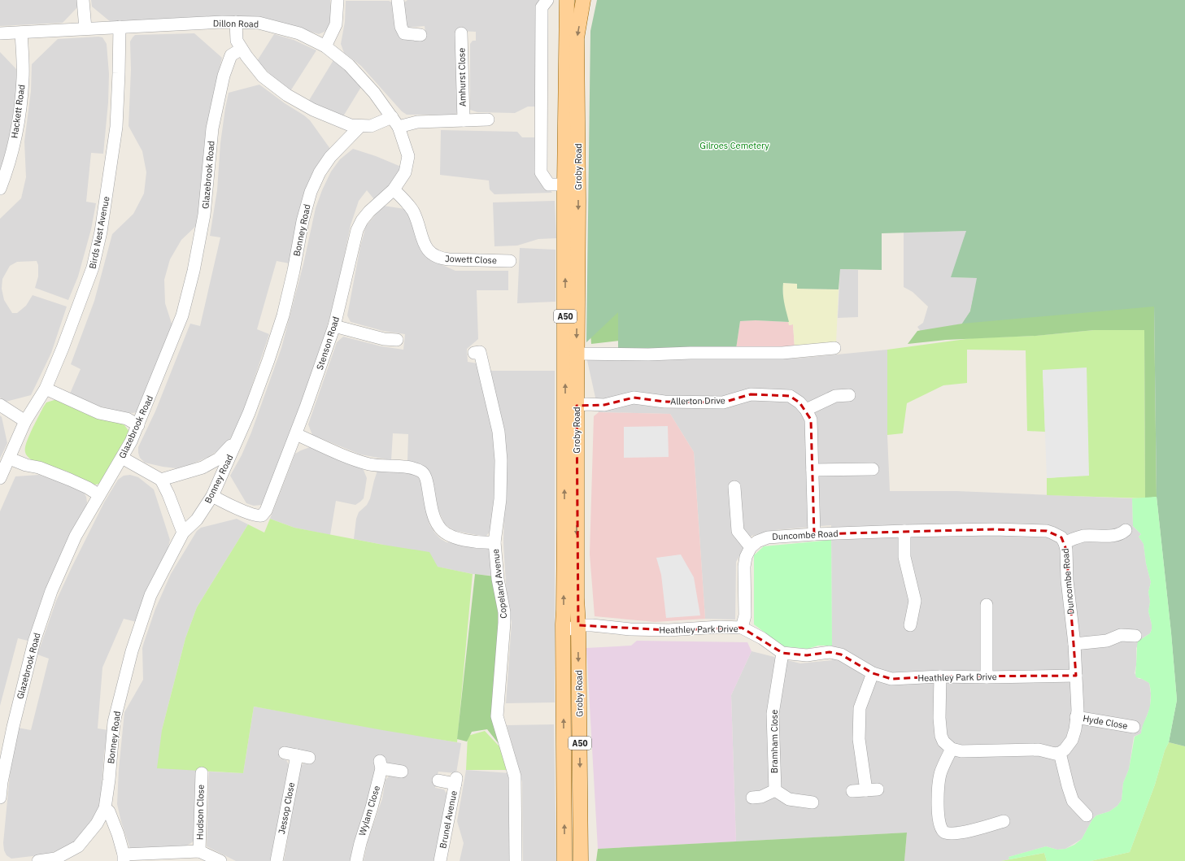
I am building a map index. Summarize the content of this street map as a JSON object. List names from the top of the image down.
{
  "streets": {
    "main road": ["Groby Road", "A50"],
    "street": [
      "Dillon Road",
      "Amhurst Close",
      "Hackett Road",
      "Glazebrook Road",
      "Bonney Road",
      "Birds Nest Avenue",
      "Jowett Close",
      "Stenson Road",
      "Allerton Drive",
      "Duncombe Road",
      "Copeland Avenue",
      "Heathley Park Drive",
      "Hyde Close",
      "Bramham Close",
      "Jessop Close",
      "Wylam Close",
      "Hudson Close",
      "Brunel Avenue"
    ]
  },
  "crossings": [
    ["Dillon Road", "Hackett Road"],
    ["Dillon Road", "Birds Nest Avenue"],
    ["Dillon Road", "Stenson Road"],
    ["Groby Road", "Allerton Drive"],
    ["Groby Road", "Heathley Park Drive"],
    ["Bonney Road", "Stenson Road"],
    ["Jowett Close", "Stenson Road"],
    ["Allerton Drive", "Duncombe Road"],
    ["Duncombe Road", "Heathley Park Drive"],
    ["Duncombe Road", "Hyde Close"],
    ["Heathley Park Drive", "Bramham Close"]
  ],
  "parks": ["Gilroes Cemetery"]
}
